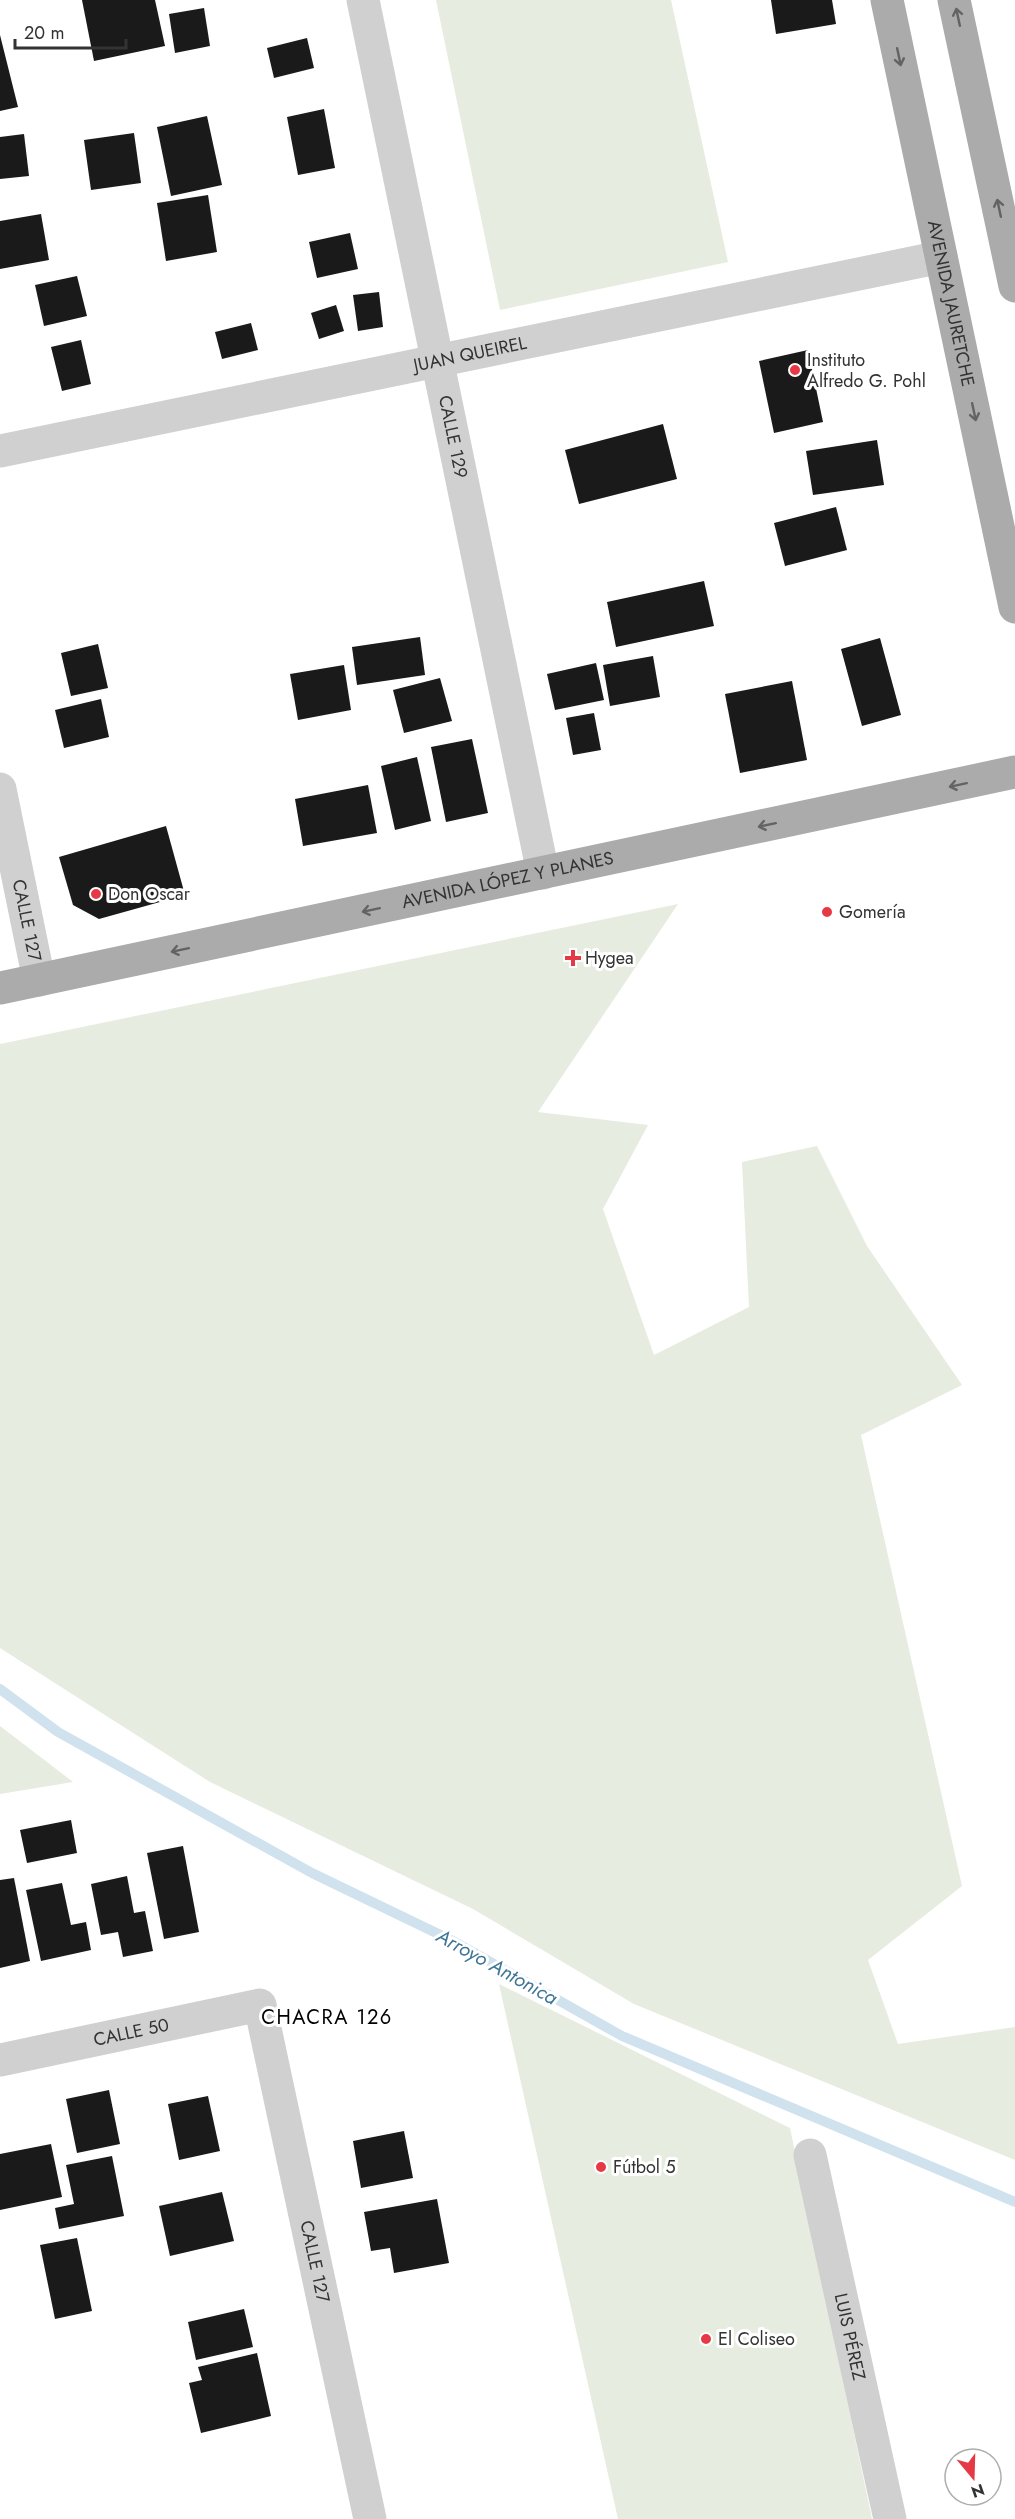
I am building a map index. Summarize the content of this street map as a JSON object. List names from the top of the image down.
{
  "streets": {
    "main road": ["AVENIDA JAURETCHE", "AVENIDA LÓPEZ Y PLANES"],
    "street": [
      "JUAN QUEIREL",
      "CALLE 129",
      "CALLE 127",
      "CALLE 50",
      "LUIS PÉREZ"
    ]
  },
  "crossings": [
    ["AVENIDA JAURETCHE", "JUAN QUEIREL"],
    ["JUAN QUEIREL", "CALLE 129"],
    ["CALLE 129", "AVENIDA LÓPEZ Y PLANES"],
    ["AVENIDA LÓPEZ Y PLANES", "CALLE 127"],
    ["CALLE 127", "CALLE 50"]
  ],
  "one_way": ["AVENIDA LÓPEZ Y PLANES"],
  "districts": ["CHACRA 126"],
  "water": ["Arroyo Antonica"],
  "places": {
    "other": [
      "Instituto Alfredo G. Pohl",
      "Don Oscar",
      "Gomería",
      "Fútbol 5",
      "El Coliseo"
    ],
    "health": ["Hygea"]
  },
  "scale_bar": "20 m",
  "north": "bottom"
}
